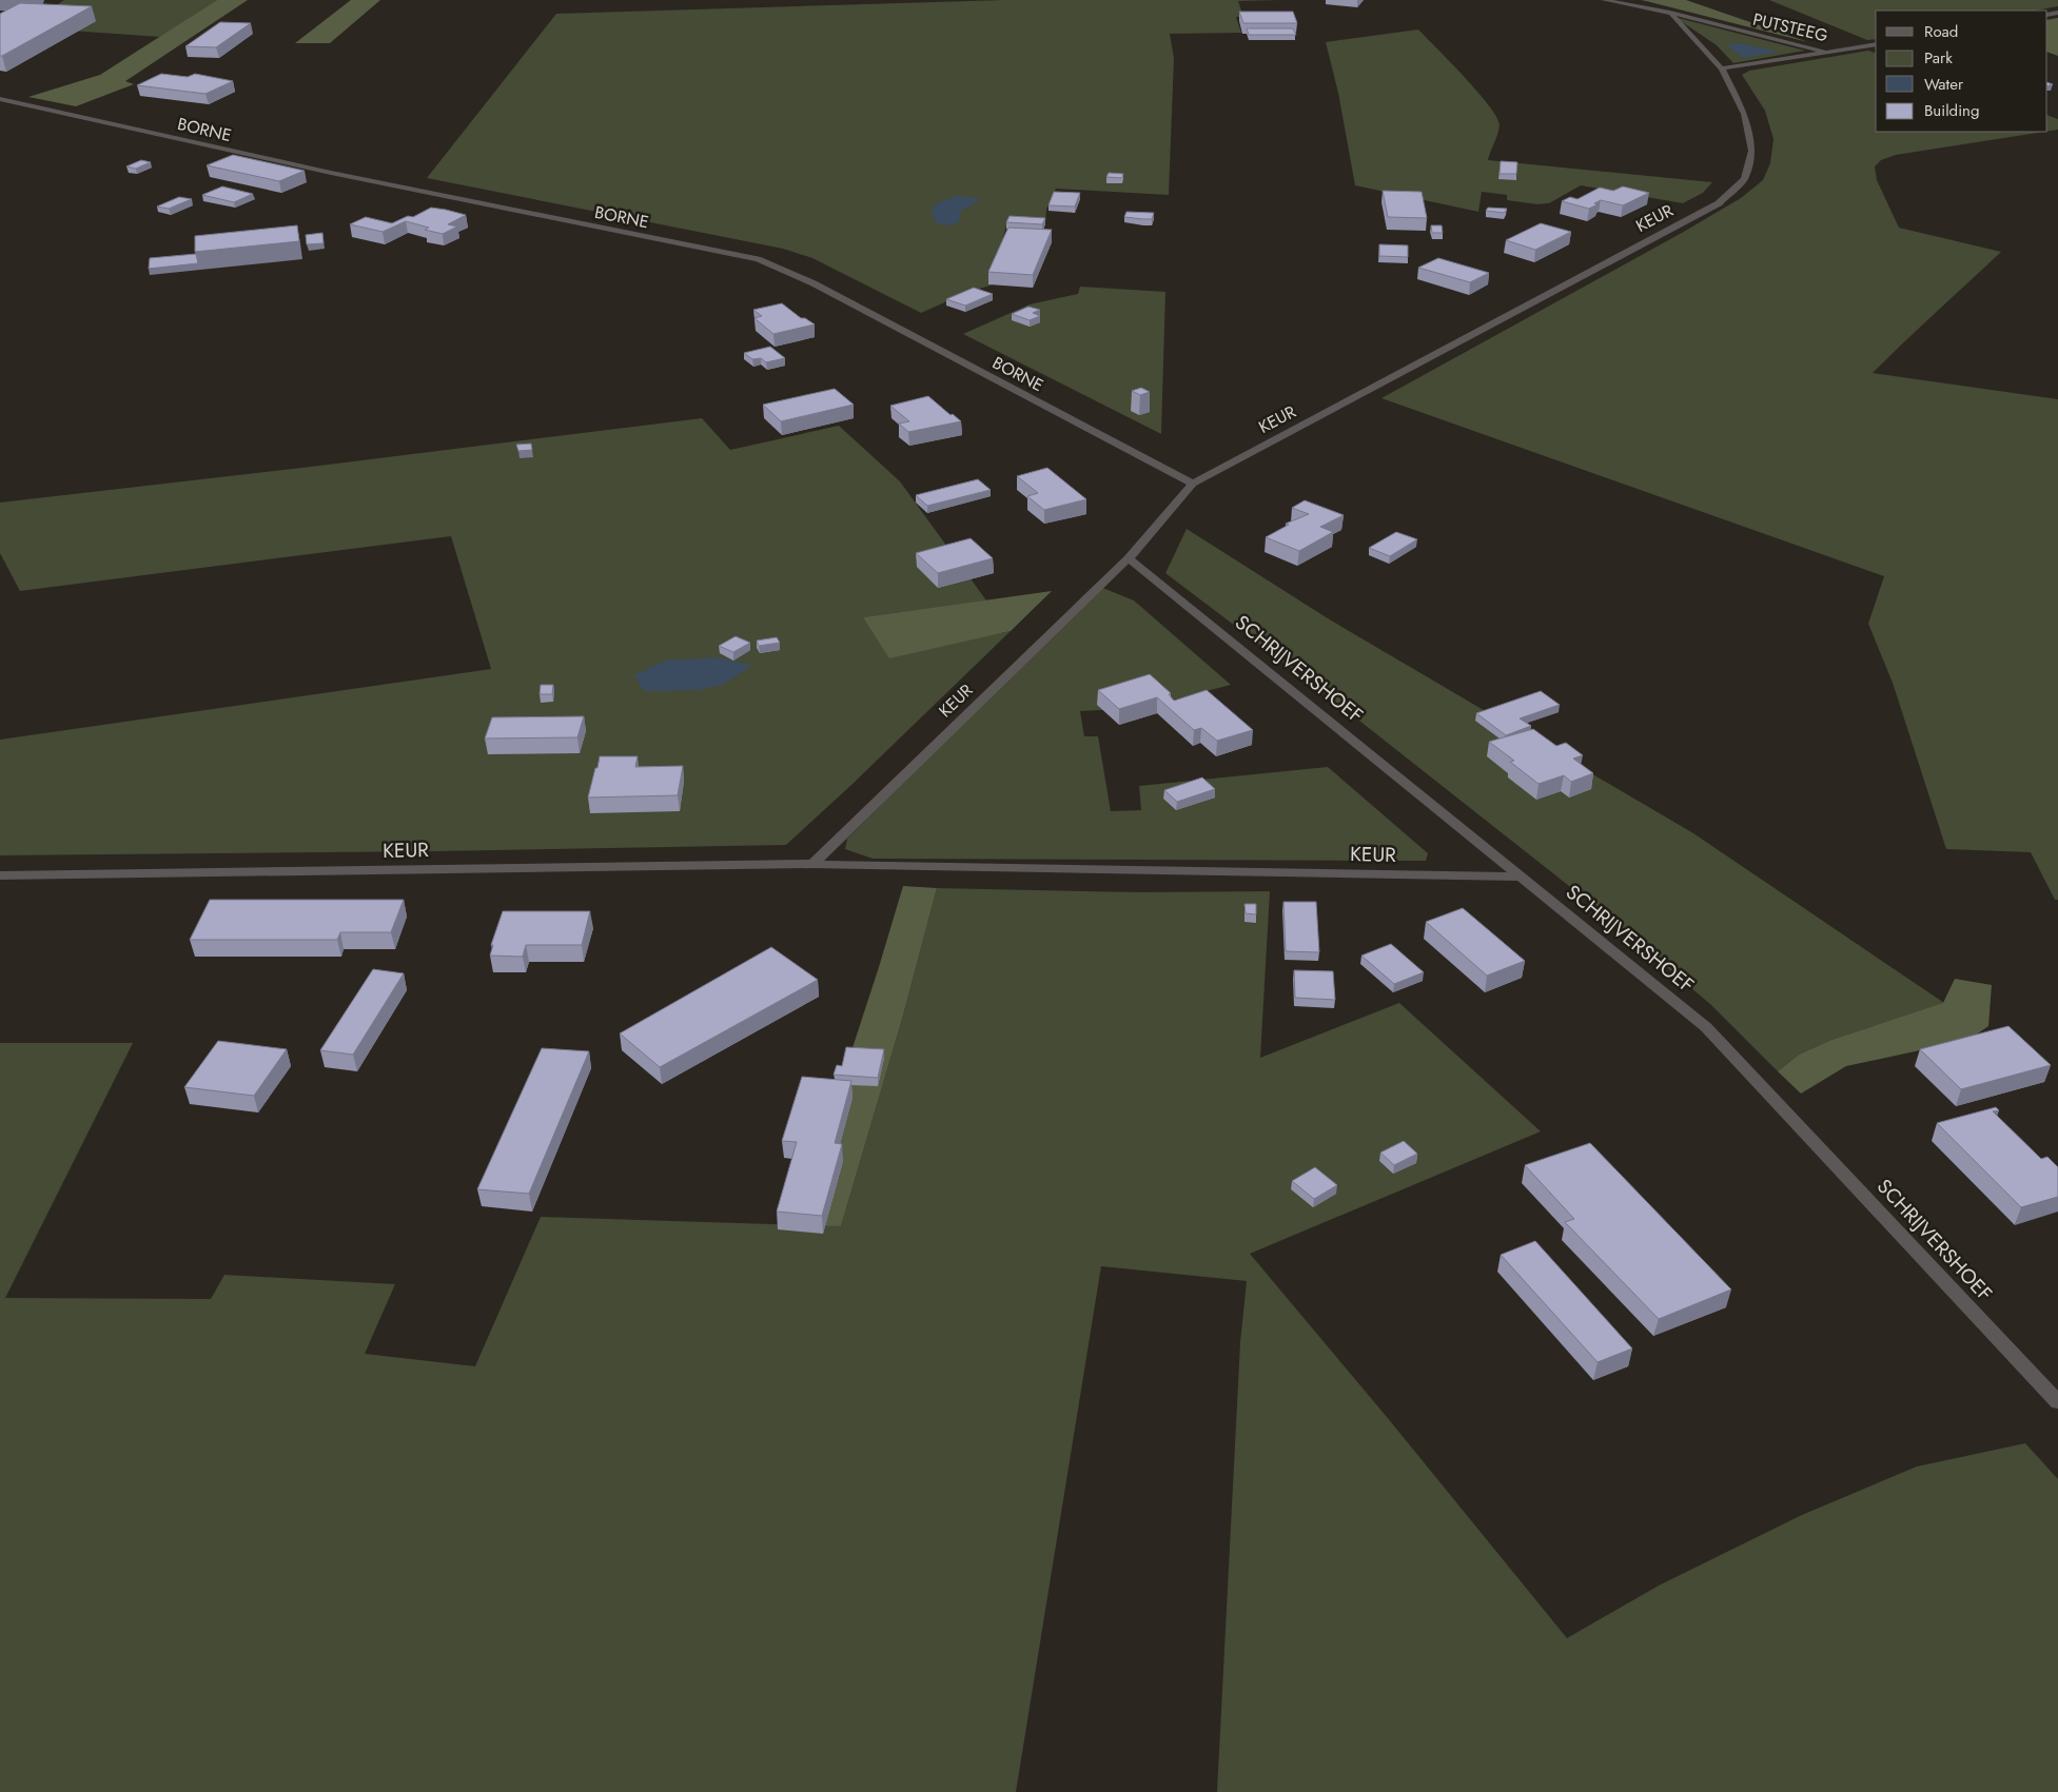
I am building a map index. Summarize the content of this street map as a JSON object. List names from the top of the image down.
{
  "streets": {
    "street": [
      "PUTSTEEG",
      "BORNE",
      "KEUR",
      "SCHRIJVERSHOEF"
    ]
  },
  "crossings": [
    ["PUTSTEEG", "KEUR"],
    ["BORNE", "KEUR"],
    ["KEUR", "SCHRIJVERSHOEF"]
  ],
  "legend": [
    "Road",
    "Park",
    "Water",
    "Building"
  ]
}
